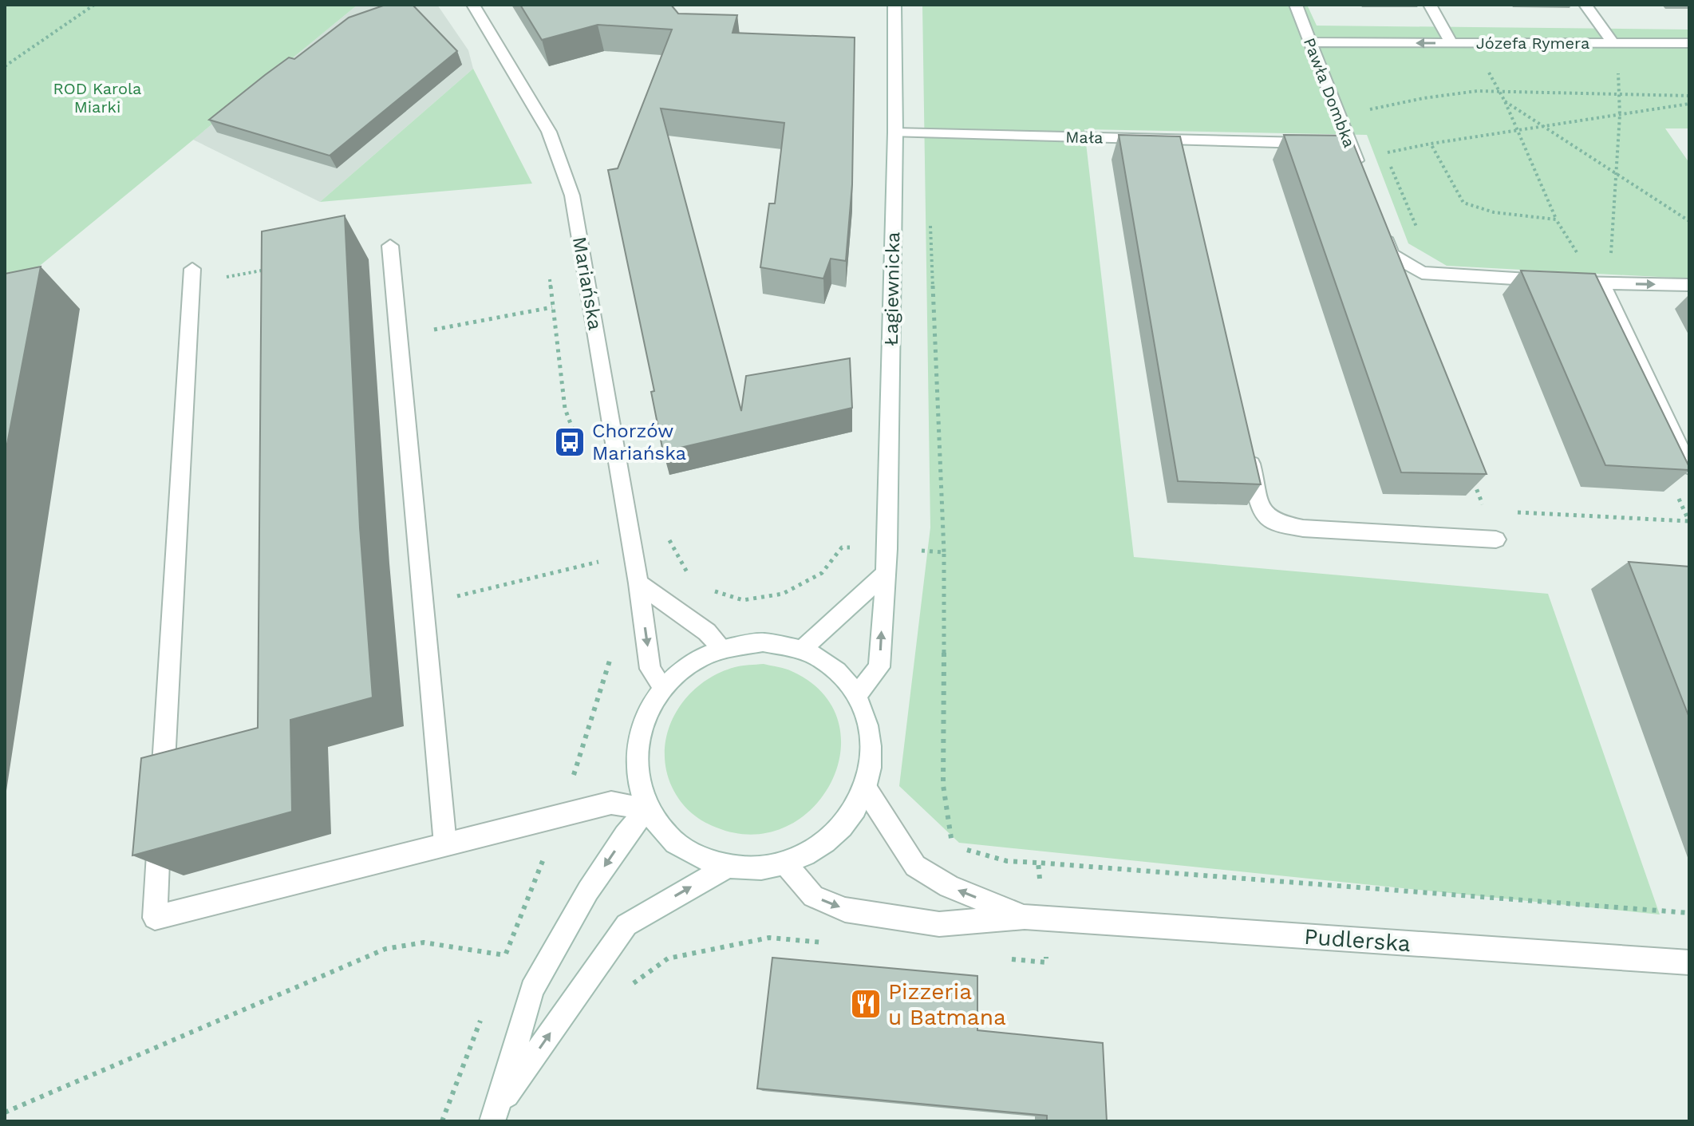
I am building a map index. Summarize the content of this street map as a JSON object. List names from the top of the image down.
{
  "streets": {
    "street": [
      "Józefa Rymera",
      "Pawła Dombka",
      "Mała",
      "Mariańska",
      "Łagiewnicka",
      "Pudlerska"
    ]
  },
  "crossings": [
    ["Józefa Rymera", "Pawła Dombka"],
    ["Mała", "Łagiewnicka"]
  ],
  "parks": ["ROD Karola Miarki"],
  "places": {
    "bus stop": ["Chorzów Mariańska"],
    "restaurant": ["Pizzeria u Batmana"]
  }
}
